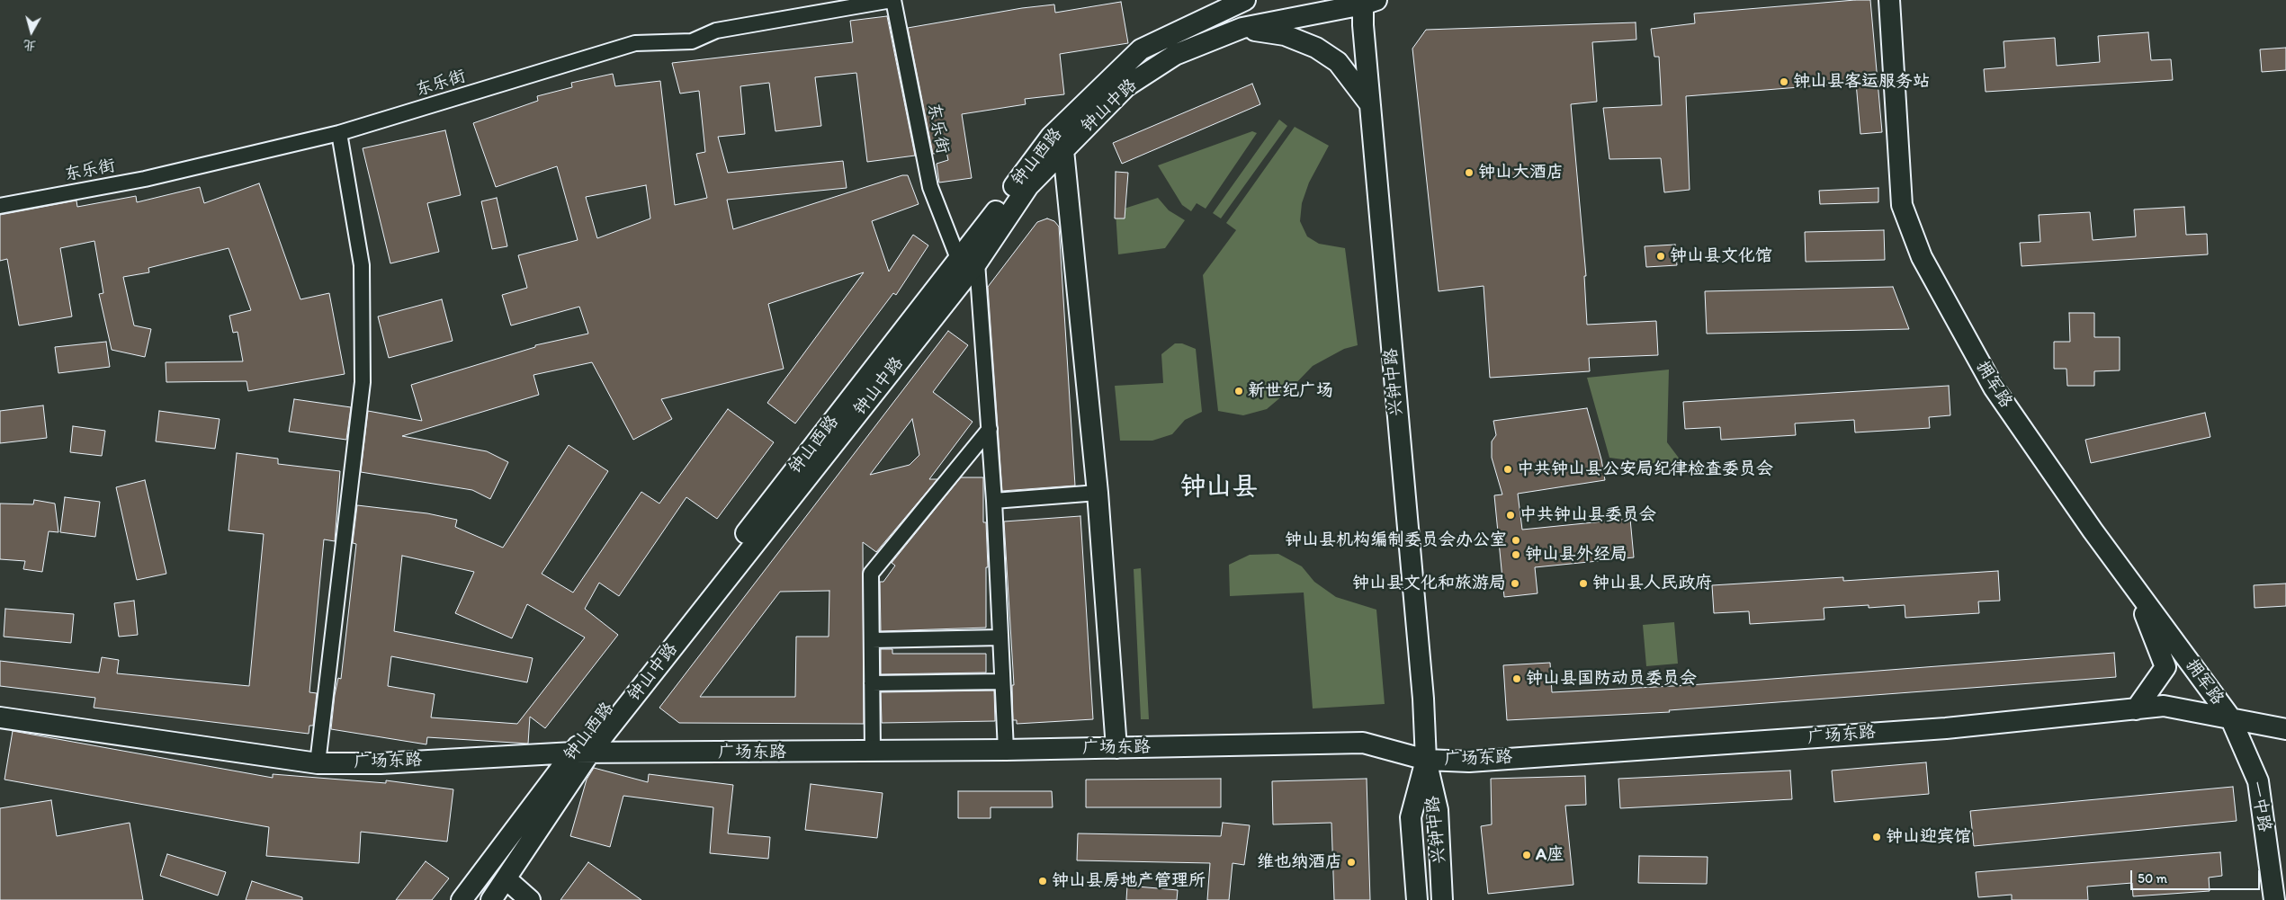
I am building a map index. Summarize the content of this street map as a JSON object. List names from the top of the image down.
{
  "streets": {
    "street": [
      "东乐街",
      "钟山中路",
      "钟山西路",
      "兴钟中路",
      "拥军路",
      "广场东路",
      "一中路"
    ]
  },
  "crossings": [
    ["东乐街", "钟山中路"],
    ["东乐街", "广场东路"],
    ["钟山中路", "钟山西路"],
    ["钟山中路", "兴钟中路"],
    ["钟山中路", "广场东路"],
    ["钟山西路", "广场东路"],
    ["兴钟中路", "广场东路"],
    ["拥军路", "广场东路"],
    ["拥军路", "一中路"],
    ["广场东路", "一中路"]
  ],
  "districts": ["钟山县"],
  "places": [
    "钟山县客运服务站",
    "钟山大酒店",
    "钟山县文化馆",
    "新世纪广场",
    "中共钟山县公安局纪律检查委员会",
    "中共钟山县委员会",
    "钟山县机构编制委员会办公室",
    "钟山县外经局",
    "钟山县文化和旅游局",
    "钟山县人民政府",
    "钟山县国防动员委员会",
    "钟山迎宾馆",
    "A座",
    "维也纳酒店",
    "钟山县房地产管理所"
  ],
  "scale_bar": "50 m",
  "north": "bottom"
}
